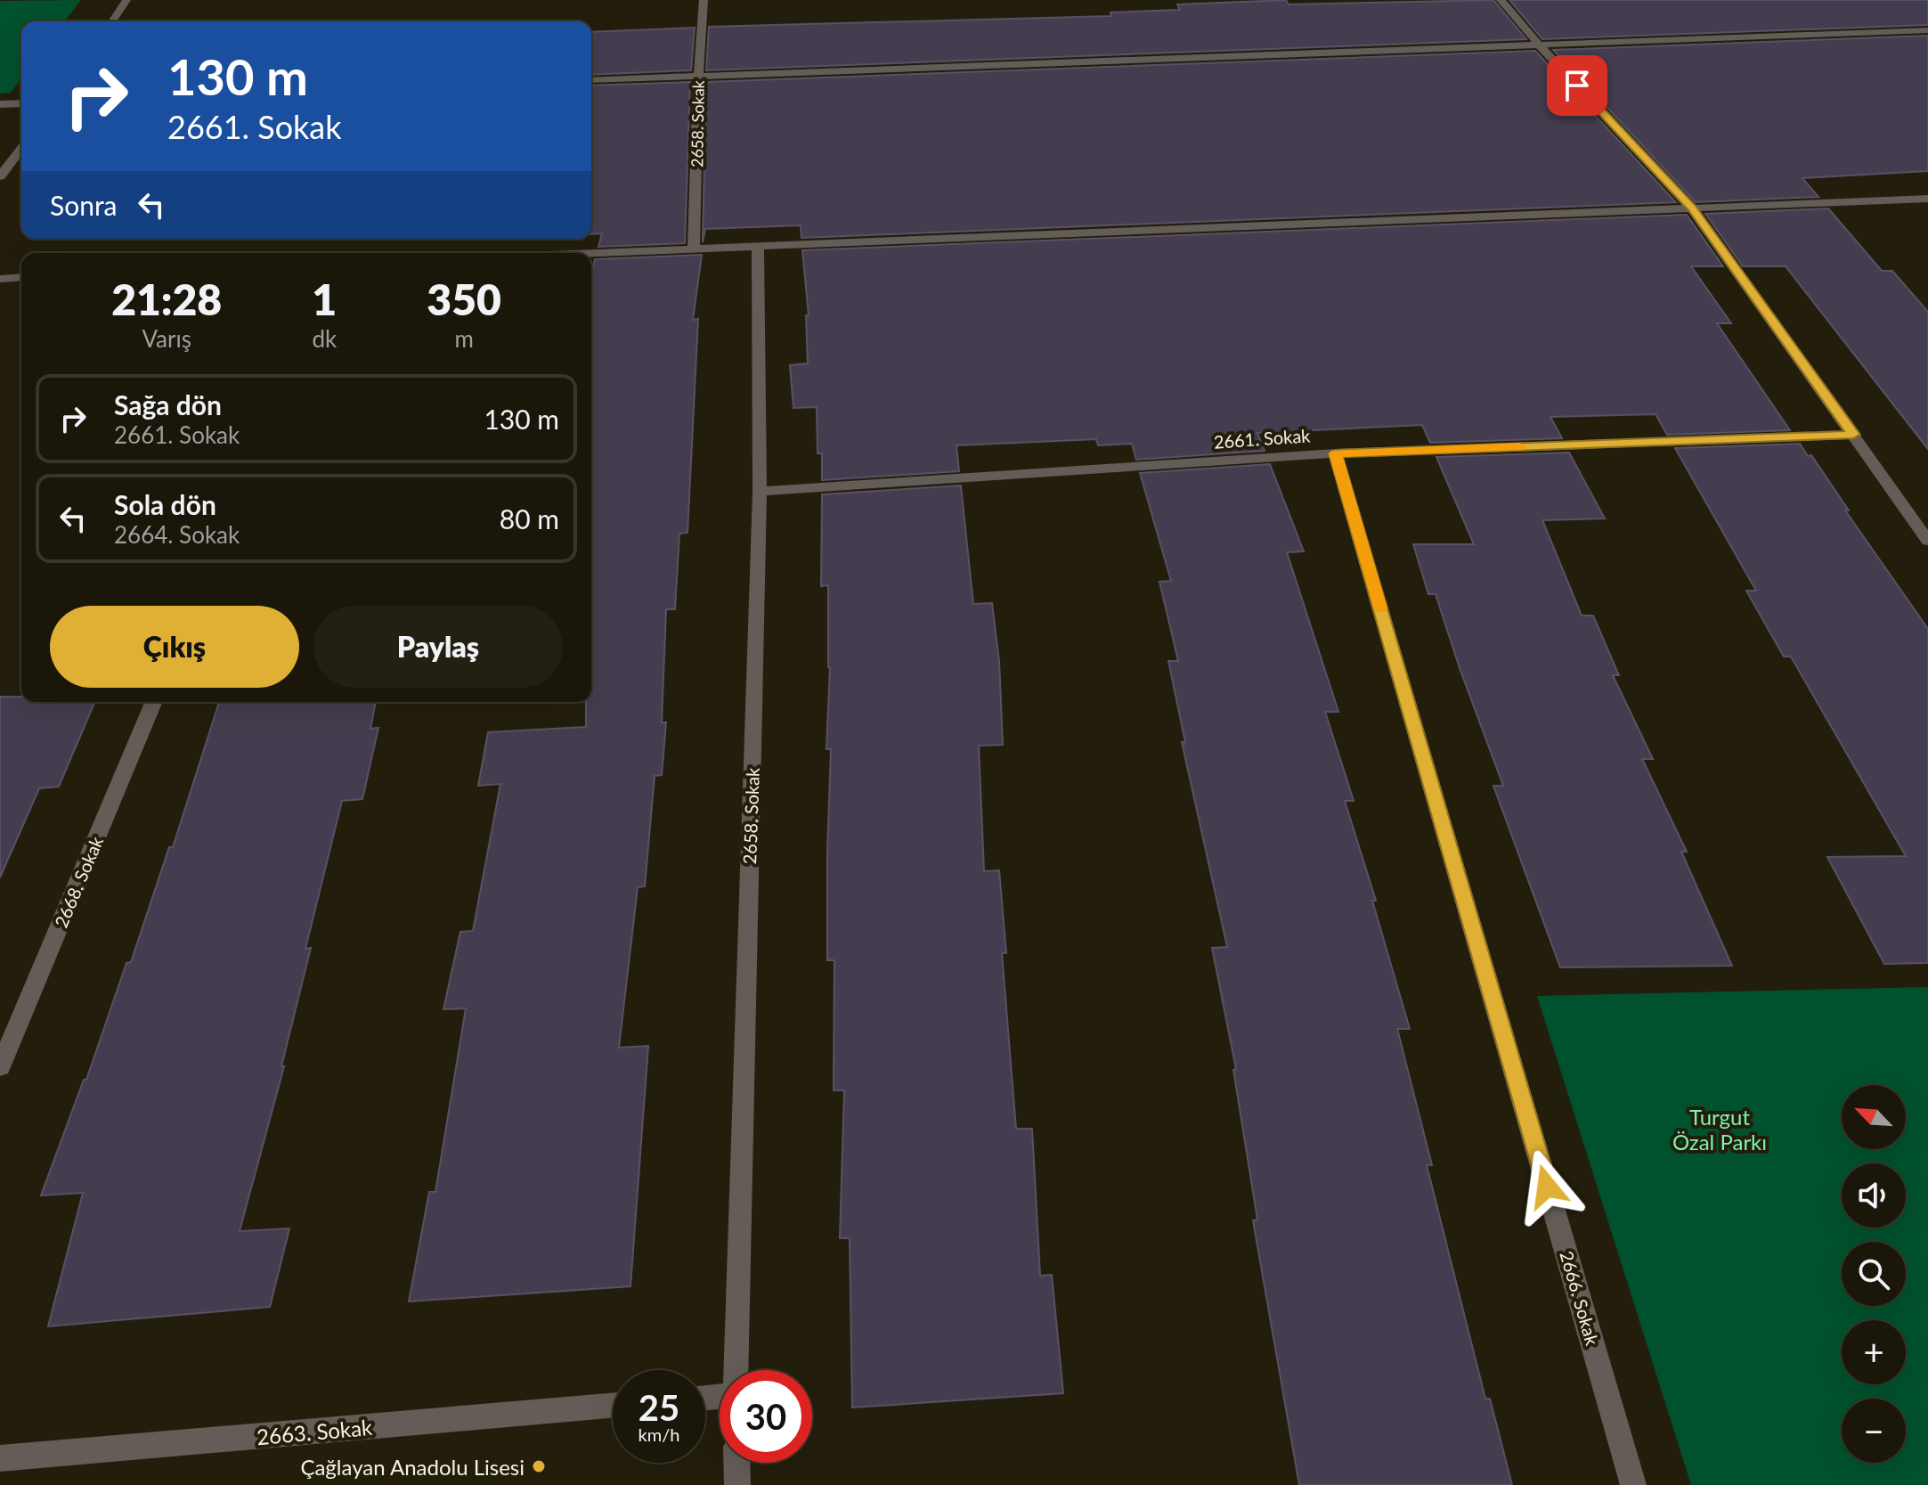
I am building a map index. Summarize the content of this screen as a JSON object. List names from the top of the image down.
{
  "streets": {
    "street": [
      "2658. Sokak",
      "2661. Sokak",
      "2668. Sokak",
      "2666. Sokak",
      "2663. Sokak"
    ]
  },
  "crossings": [
    ["2658. Sokak", "2661. Sokak"],
    ["2661. Sokak", "2666. Sokak"]
  ],
  "parks": ["Turgut Özal Parkı"],
  "places": ["Çağlayan Anadolu Lisesi"],
  "north": "top left",
  "page": {
    "turn": ["130 m", "2661. Sokak"],
    "then": "Sonra",
    "eta": [
      "21:28",
      "Varış",
      "1",
      "dk",
      "350",
      "m"
    ],
    "list": [
      {
        "name": "Sağa dön",
        "note": "2661. Sokak",
        "value": "130 m"
      },
      {
        "name": "Sola dön",
        "note": "2664. Sokak",
        "value": "80 m"
      }
    ],
    "buttons": ["Çıkış", "Paylaş"],
    "map_buttons": ["+", "−"],
    "speed": "25 km/h",
    "limit": "30"
  }
}
